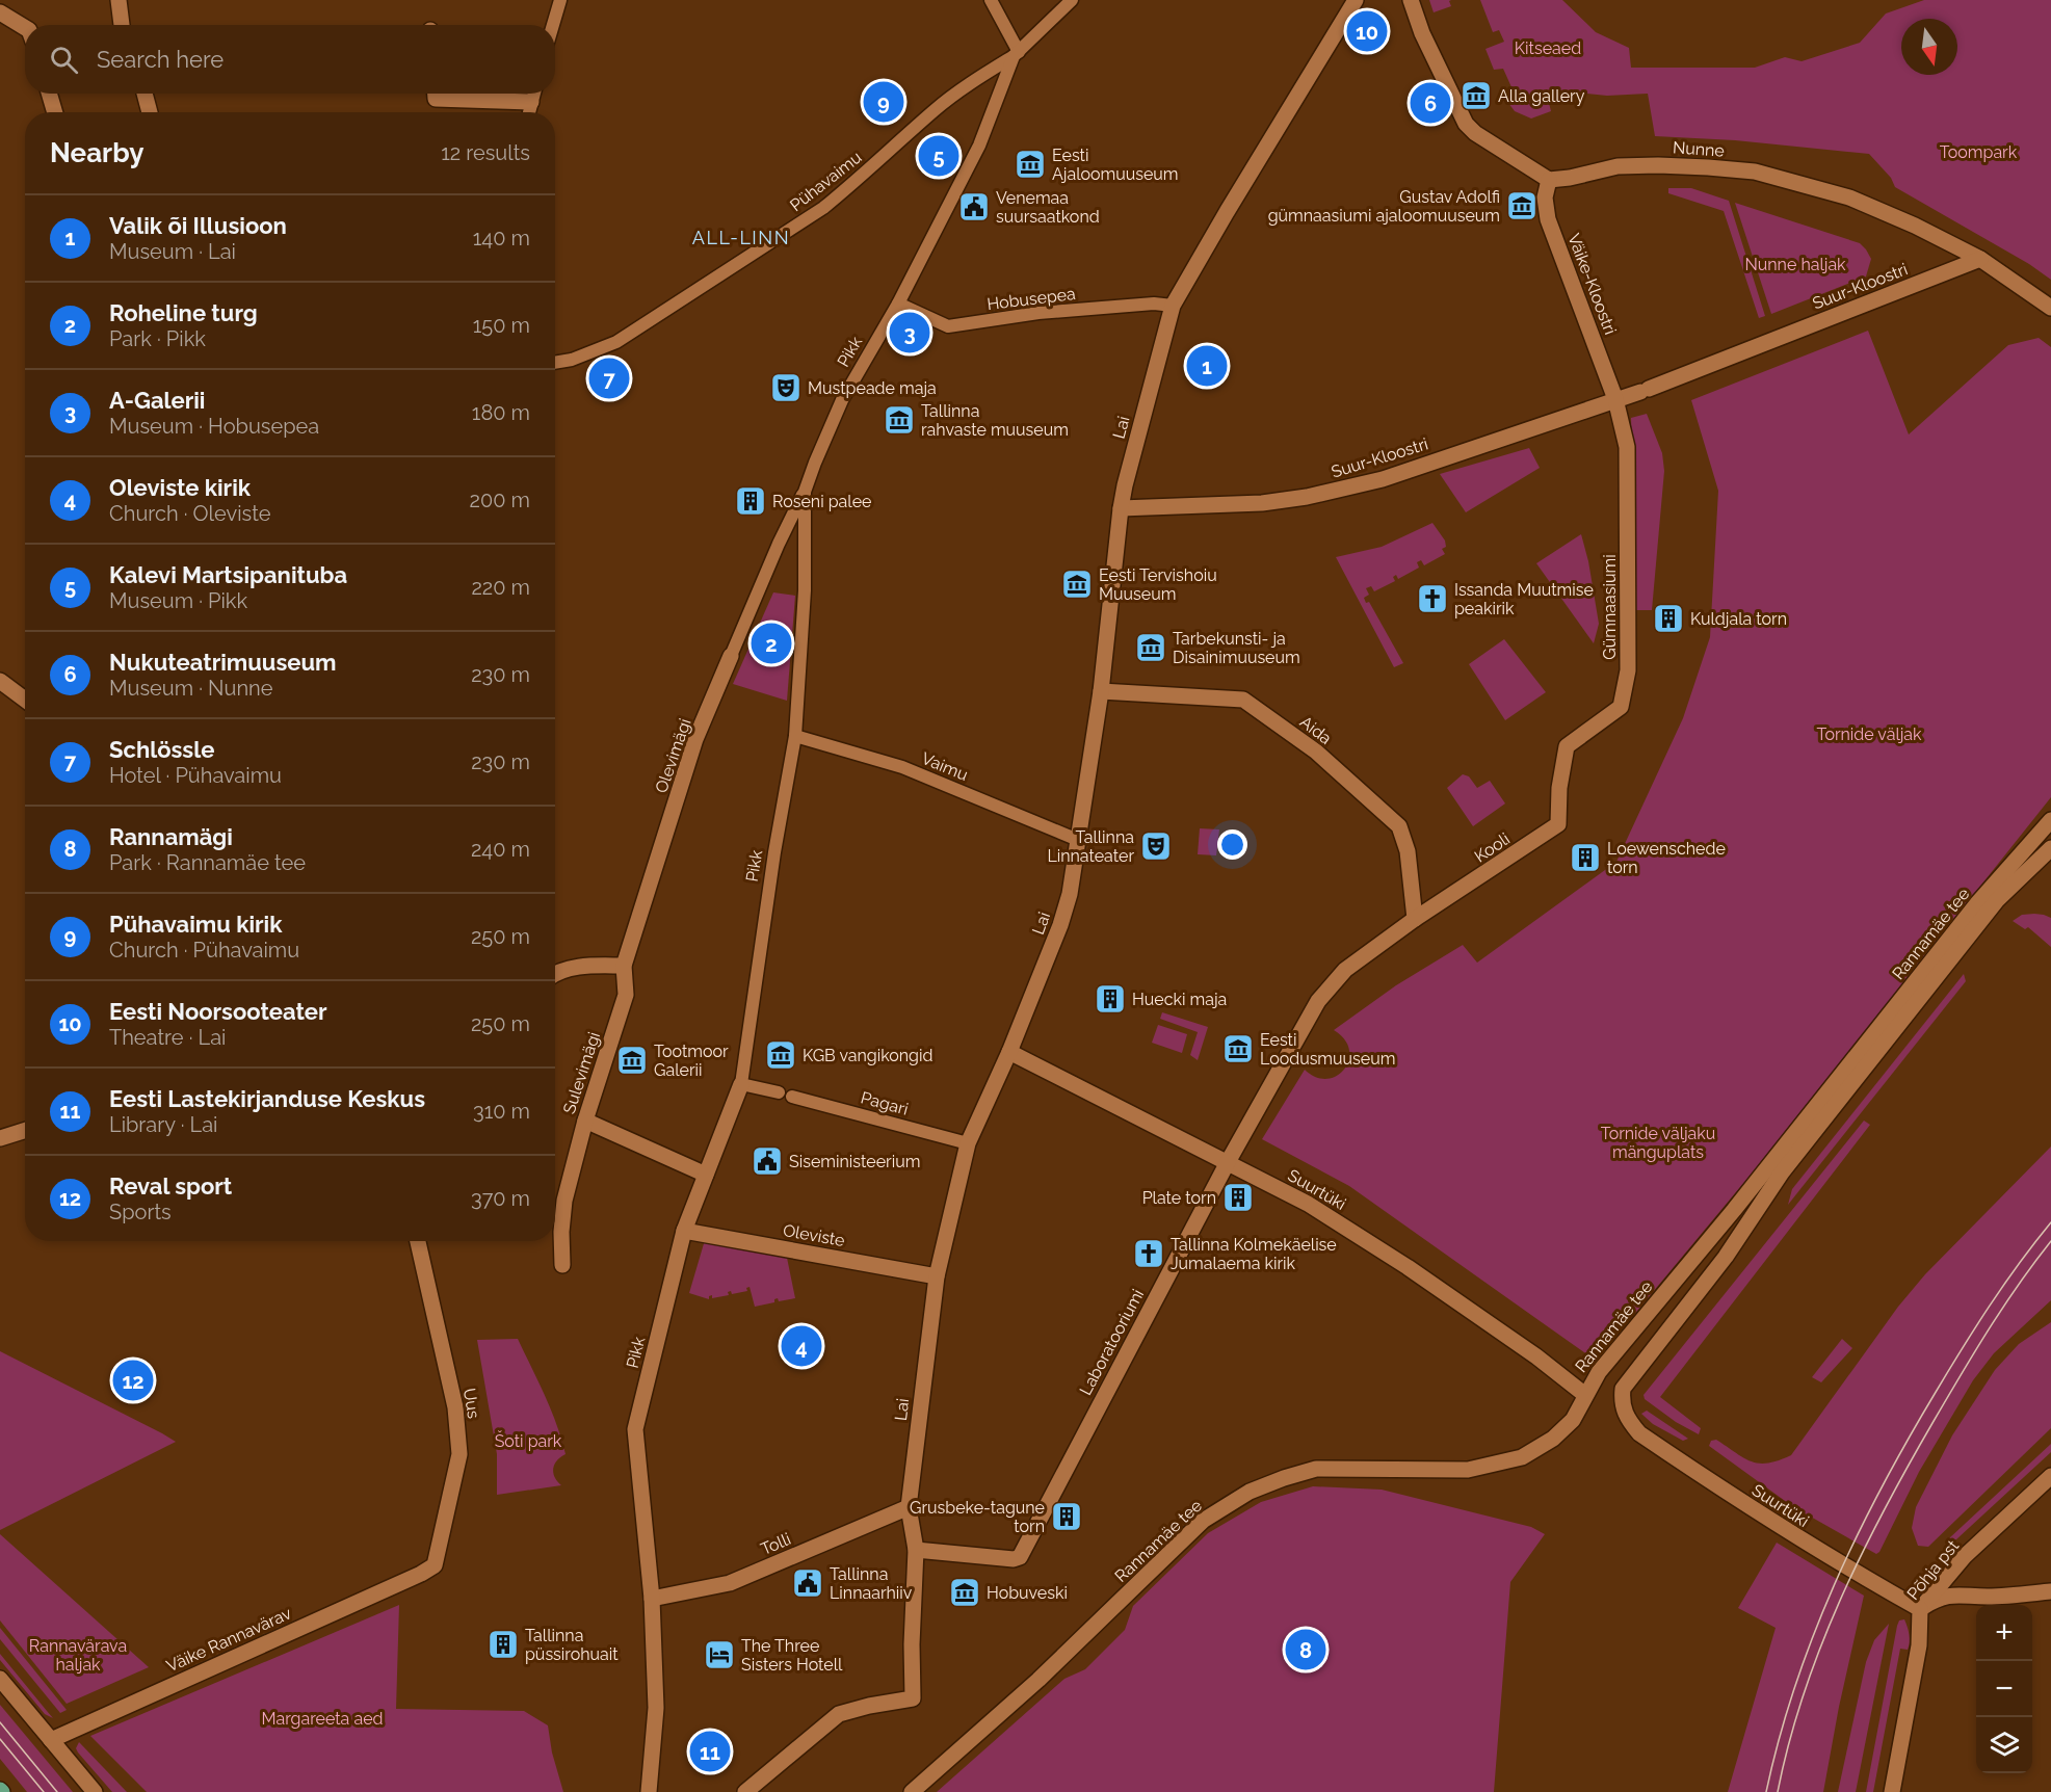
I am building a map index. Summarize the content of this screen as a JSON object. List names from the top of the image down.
{
  "streets": {
    "street": [
      "Nunne",
      "Pühavaimu",
      "Väike-Kloostri",
      "Suur-Kloostri",
      "Hobusepea",
      "Pikk",
      "Lai",
      "Gümnaasiumi",
      "Aida",
      "Olevimägi",
      "Vaimu",
      "Kooli",
      "Rannamäe tee",
      "Sulevimägi",
      "Pagari",
      "Suurtüki",
      "Oleviste",
      "Laboratooriumi",
      "Uus",
      "Tolli",
      "Põhja pst",
      "Väike Rannavärav"
    ]
  },
  "crossings": [
    ["Nunne", "Väike-Kloostri"],
    ["Nunne", "Suur-Kloostri"],
    ["Pühavaimu", "Pikk"],
    ["Väike-Kloostri", "Suur-Kloostri"],
    ["Väike-Kloostri", "Gümnaasiumi"],
    ["Suur-Kloostri", "Lai"],
    ["Suur-Kloostri", "Gümnaasiumi"],
    ["Hobusepea", "Pikk"],
    ["Hobusepea", "Lai"],
    ["Pikk", "Olevimägi"],
    ["Pikk", "Vaimu"],
    ["Pikk", "Oleviste"],
    ["Pikk", "Tolli"],
    ["Lai", "Aida"],
    ["Lai", "Vaimu"],
    ["Lai", "Pagari"],
    ["Lai", "Suurtüki"],
    ["Lai", "Oleviste"],
    ["Lai", "Laboratooriumi"],
    ["Lai", "Tolli"],
    ["Gümnaasiumi", "Kooli"],
    ["Aida", "Kooli"],
    ["Aida", "Laboratooriumi"],
    ["Olevimägi", "Sulevimägi"],
    ["Kooli", "Laboratooriumi"],
    ["Rannamäe tee", "Suurtüki"],
    ["Suurtüki", "Laboratooriumi"],
    ["Suurtüki", "Põhja pst"],
    ["Uus", "Väike Rannavärav"]
  ],
  "districts": ["ALL-LINN"],
  "parks": [
    "Kitseaed",
    "Toompark",
    "Nunne haljak",
    "Tornide väljak",
    "Tornide väljaku mänguplats",
    "Šoti park",
    "Rannavärava haljak",
    "Margareeta aed"
  ],
  "places": {
    "museum": [
      "Alla gallery",
      "Eesti Ajaloomuuseum",
      "Gustav Adolfi gümnaasiumi ajaloomuuseum",
      "Tallinna rahvaste muuseum",
      "Eesti Tervishoiu Muuseum",
      "Tarbekunsti- ja Disainimuuseum",
      "Eesti Loodusmuuseum",
      "KGB vangikongid",
      "Tootmoor Galerii",
      "Hobuveski"
    ],
    "public building": ["Venemaa suursaatkond", "Siseministeerium", "Tallinna Linnaarhiiv"],
    "theatre": ["Mustpeade maja", "Tallinna Linnateater"],
    "building": [
      "Roseni palee",
      "Kuldjala torn",
      "Loewenschede torn",
      "Huecki maja",
      "Plate torn",
      "Grusbeke-tagune torn",
      "Tallinna püssirohuait"
    ],
    "church": ["Issanda Muutmise peakirik", "Tallinna Kolmekäelise Jumalaema kirik"],
    "hotel": ["The Three Sisters Hotell"]
  },
  "north": "bottom",
  "page": {
    "pins": [
      "10",
      "9",
      "6",
      "5",
      "3",
      "1",
      "7",
      "2",
      "4",
      "12",
      "8",
      "11"
    ],
    "search": "Search here",
    "heading": ["Nearby", "12 results"],
    "list": [
      {
        "mark": "1",
        "name": "Valik õi Illusioon",
        "note": "Museum · Lai",
        "value": "140 m"
      },
      {
        "mark": "2",
        "name": "Roheline turg",
        "note": "Park · Pikk",
        "value": "150 m"
      },
      {
        "mark": "3",
        "name": "A-Galerii",
        "note": "Museum · Hobusepea",
        "value": "180 m"
      },
      {
        "mark": "4",
        "name": "Oleviste kirik",
        "note": "Church · Oleviste",
        "value": "200 m"
      },
      {
        "mark": "5",
        "name": "Kalevi Martsipanituba",
        "note": "Museum · Pikk",
        "value": "220 m"
      },
      {
        "mark": "6",
        "name": "Nukuteatrimuuseum",
        "note": "Museum · Nunne",
        "value": "230 m"
      },
      {
        "mark": "7",
        "name": "Schlössle",
        "note": "Hotel · Pühavaimu",
        "value": "230 m"
      },
      {
        "mark": "8",
        "name": "Rannamägi",
        "note": "Park · Rannamäe tee",
        "value": "240 m"
      },
      {
        "mark": "9",
        "name": "Pühavaimu kirik",
        "note": "Church · Pühavaimu",
        "value": "250 m"
      },
      {
        "mark": "10",
        "name": "Eesti Noorsooteater",
        "note": "Theatre · Lai",
        "value": "250 m"
      },
      {
        "mark": "11",
        "name": "Eesti Lastekirjanduse Keskus",
        "note": "Library · Lai",
        "value": "310 m"
      },
      {
        "mark": "12",
        "name": "Reval sport",
        "note": "Sports",
        "value": "370 m"
      }
    ],
    "map_buttons": ["+", "−"]
  }
}
